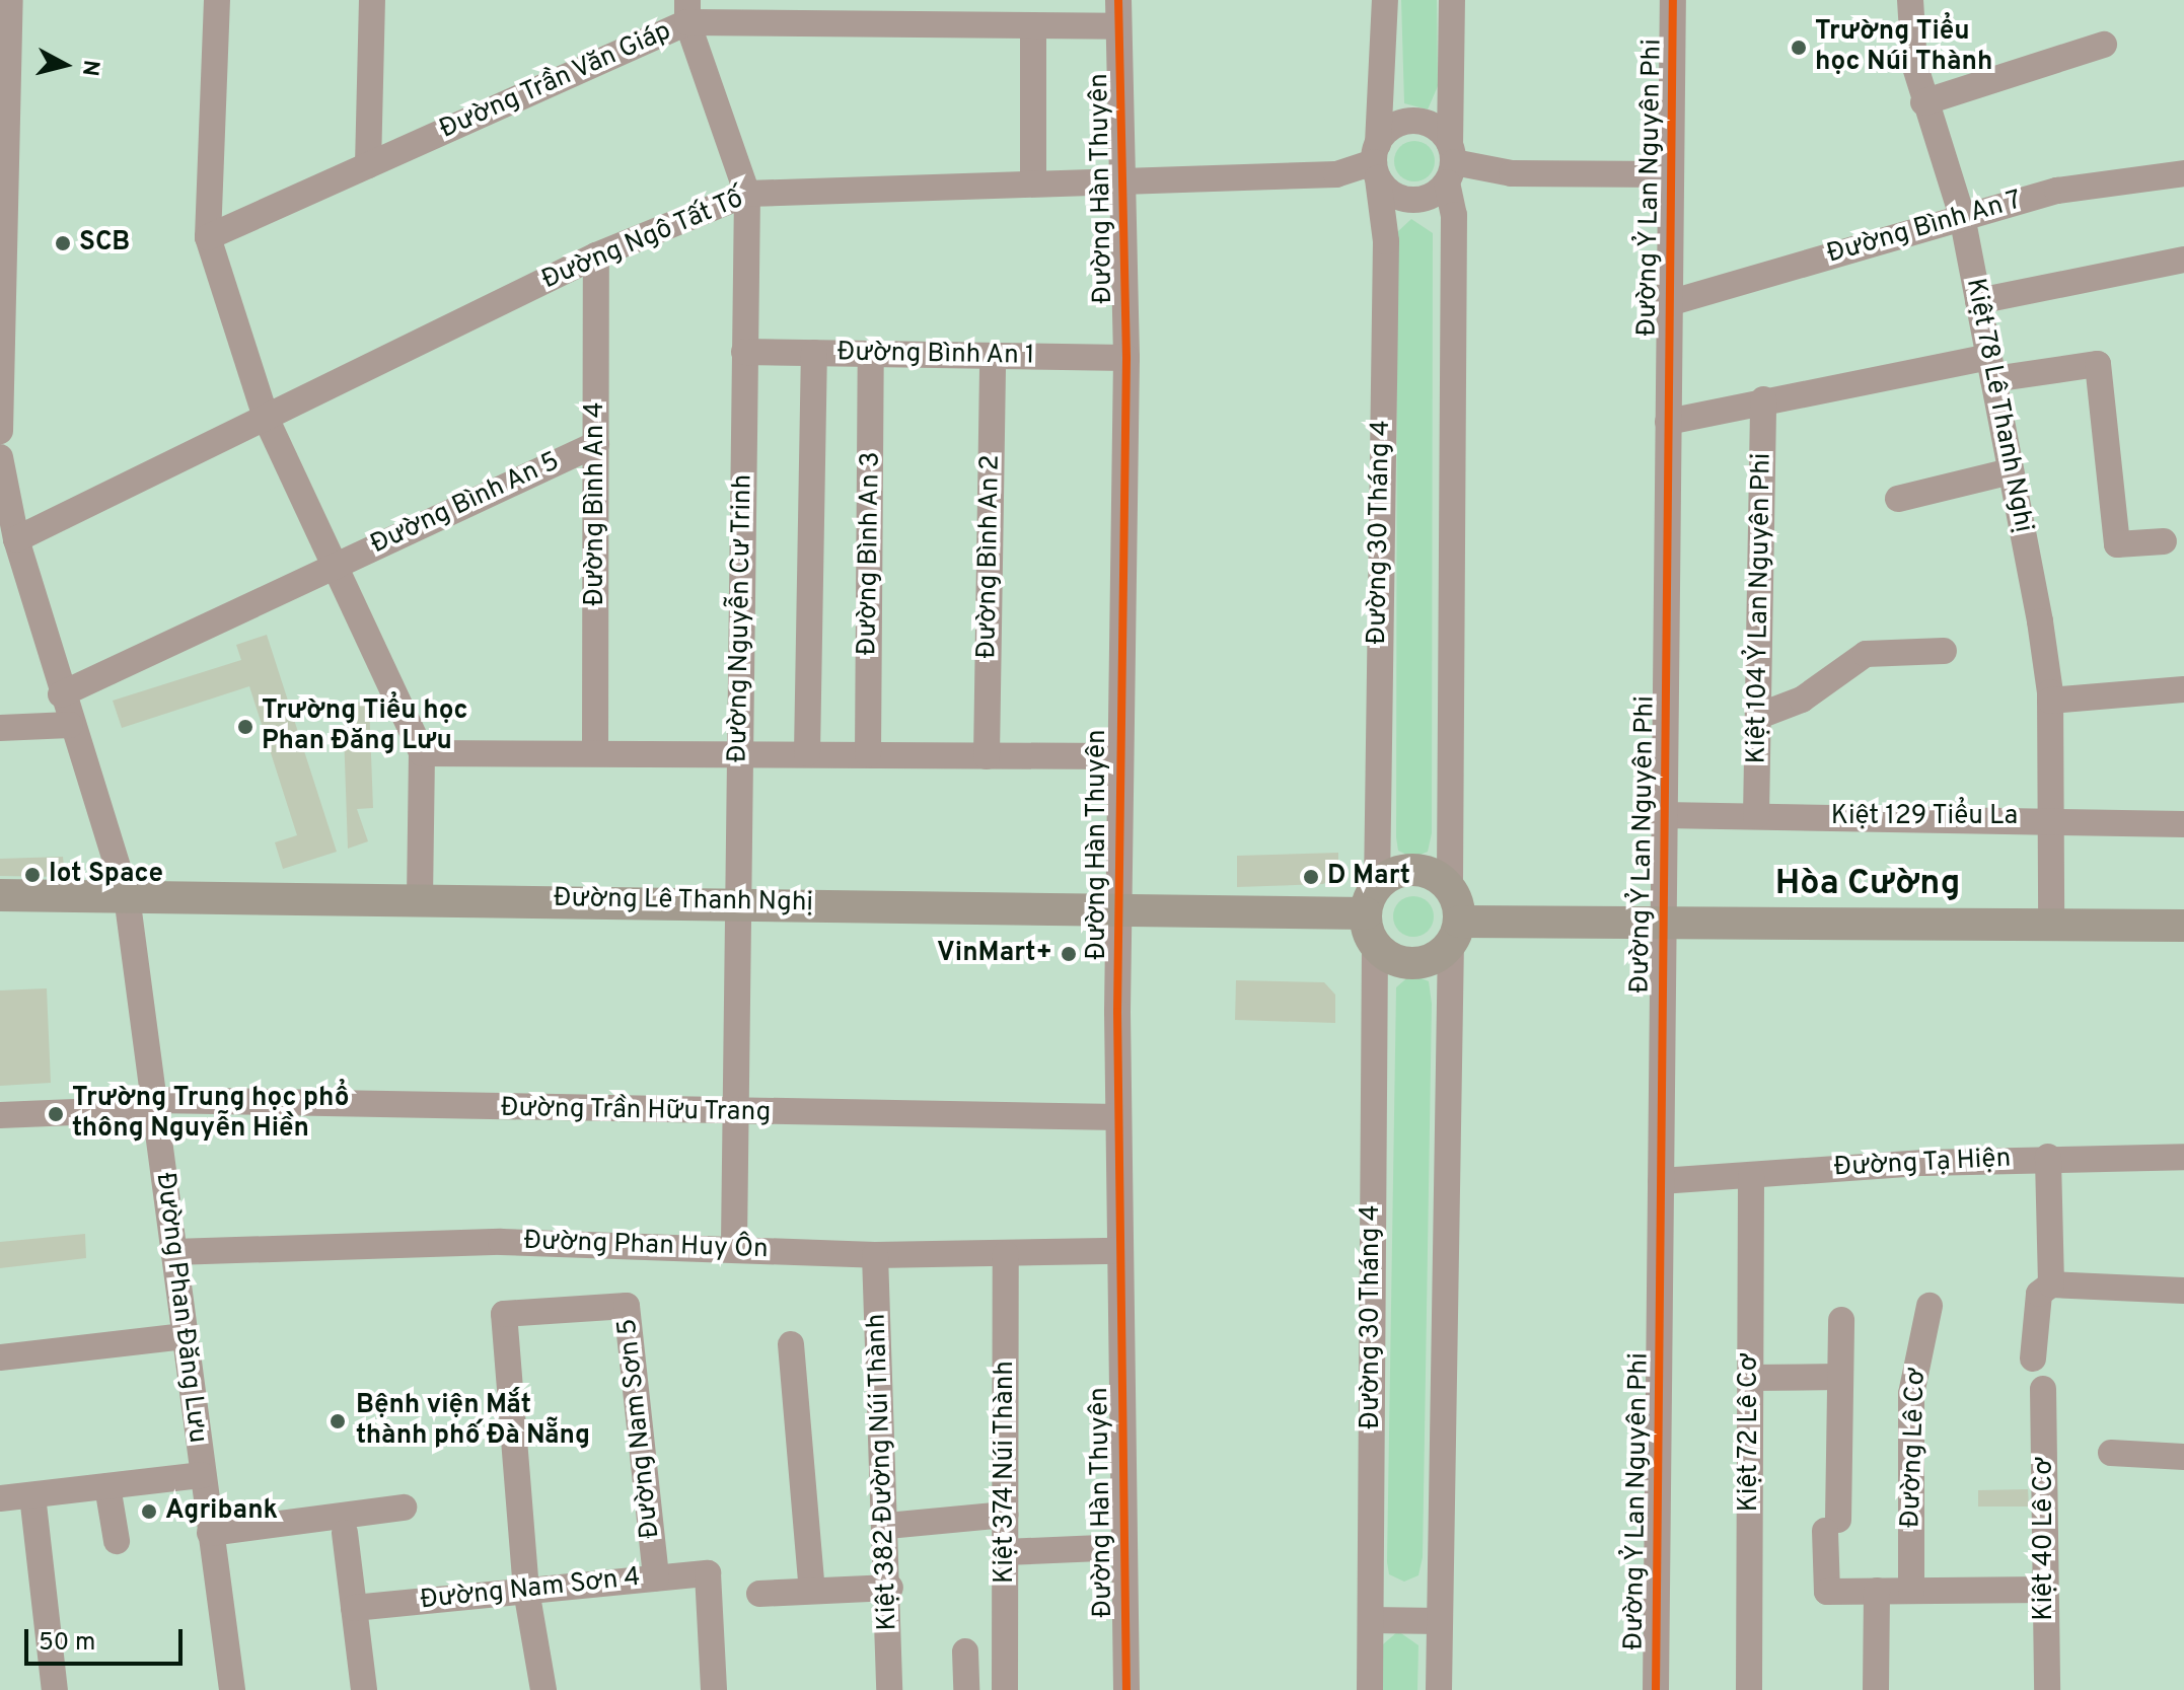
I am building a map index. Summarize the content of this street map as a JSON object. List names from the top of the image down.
{
  "streets": {
    "main road": ["Đường Lê Thanh Nghị"],
    "street": [
      "Đường Trần Văn Giáp",
      "Đường Ỷ Lan Nguyên Phi",
      "Đường Hàn Thuyên",
      "Đường Bình An 7",
      "Đường Ngô Tất Tố",
      "Đường Bình An 1",
      "Kiệt 78 Lê Thanh Nghị",
      "Đường Bình An 5",
      "Đường Bình An 4",
      "Đường 30 Tháng 4",
      "Đường Bình An 3",
      "Đường Bình An 2",
      "Kiệt 104 Ỷ Lan Nguyên Phi",
      "Đường Nguyễn Cư Trinh",
      "Kiệt 129 Tiểu La",
      "Đường Trần Hữu Trang",
      "Đường Tạ Hiện",
      "Đường Phan Huy Ôn",
      "Đường Phan Đăng Lưu",
      "Đường Nam Sơn 5",
      "Kiệt 72 Lê Cơ",
      "Đường Lê Cơ",
      "Kiệt 382 Đường Núi Thành",
      "Kiệt 374 Núi Thành",
      "Kiệt 40 Lê Cơ",
      "Đường Nam Sơn 4"
    ]
  },
  "crossings": [
    ["Đường Trần Văn Giáp", "Đường Hàn Thuyên"],
    ["Đường Trần Văn Giáp", "Đường Nguyễn Cư Trinh"],
    ["Đường Ỷ Lan Nguyên Phi", "Đường Bình An 7"],
    ["Đường Ỷ Lan Nguyên Phi", "Kiệt 129 Tiểu La"],
    ["Đường Ỷ Lan Nguyên Phi", "Đường Tạ Hiện"],
    ["Đường Hàn Thuyên", "Đường Ngô Tất Tố"],
    ["Đường Hàn Thuyên", "Đường Bình An 1"],
    ["Đường Hàn Thuyên", "Đường Lê Thanh Nghị"],
    ["Đường Hàn Thuyên", "Đường Trần Hữu Trang"],
    ["Đường Hàn Thuyên", "Đường Phan Huy Ôn"],
    ["Đường Bình An 7", "Kiệt 78 Lê Thanh Nghị"],
    ["Đường Ngô Tất Tố", "Đường Bình An 4"],
    ["Đường Ngô Tất Tố", "Đường 30 Tháng 4"],
    ["Đường Ngô Tất Tố", "Đường Nguyễn Cư Trinh"],
    ["Đường Ngô Tất Tố", "Đường Phan Đăng Lưu"],
    ["Đường Bình An 1", "Đường Bình An 3"],
    ["Đường Bình An 1", "Đường Bình An 2"],
    ["Đường Bình An 1", "Đường Nguyễn Cư Trinh"],
    ["Kiệt 78 Lê Thanh Nghị", "Kiệt 129 Tiểu La"],
    ["Đường Bình An 5", "Đường Bình An 4"],
    ["Đường Bình An 5", "Đường Phan Đăng Lưu"],
    ["Đường 30 Tháng 4", "Đường Lê Thanh Nghị"],
    ["Kiệt 104 Ỷ Lan Nguyên Phi", "Kiệt 129 Tiểu La"],
    ["Đường Nguyễn Cư Trinh", "Đường Lê Thanh Nghị"],
    ["Đường Nguyễn Cư Trinh", "Đường Trần Hữu Trang"],
    ["Đường Nguyễn Cư Trinh", "Đường Phan Huy Ôn"],
    ["Đường Lê Thanh Nghị", "Đường Phan Đăng Lưu"],
    ["Đường Trần Hữu Trang", "Đường Phan Đăng Lưu"],
    ["Đường Tạ Hiện", "Kiệt 72 Lê Cơ"],
    ["Đường Phan Huy Ôn", "Đường Phan Đăng Lưu"],
    ["Đường Phan Huy Ôn", "Kiệt 382 Đường Núi Thành"],
    ["Đường Phan Huy Ôn", "Kiệt 374 Núi Thành"],
    ["Đường Nam Sơn 5", "Đường Nam Sơn 4"]
  ],
  "districts": ["Hòa Cường"],
  "places": [
    "Trường Tiểu học Núi Thành",
    "SCB",
    "Trường Tiểu học Phan Đăng Lưu",
    "Iot Space",
    "D Mart",
    "VinMart+",
    "Trường Trung học phổ thông Nguyễn Hiền",
    "Bệnh viện Mắt thành phố Đà Nẵng",
    "Agribank"
  ],
  "scale_bar": "50 m",
  "north": "right"
}
